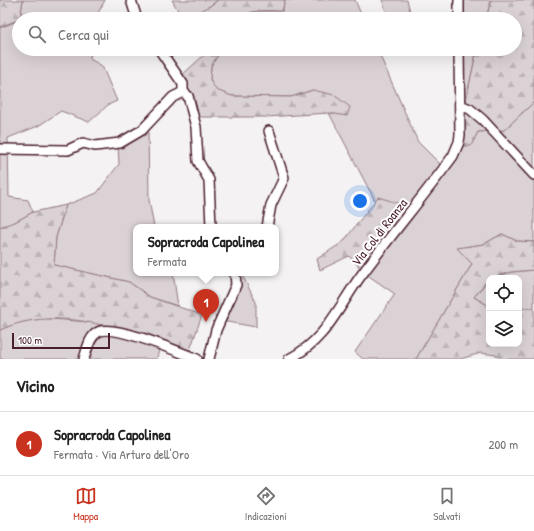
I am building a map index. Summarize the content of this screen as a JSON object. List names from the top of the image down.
{
  "streets": {
    "street": ["Via Col di Roanza"]
  },
  "scale_bar": "100 m",
  "page": {
    "search": "Cerca qui",
    "popup": ["Sopracroda Capolinea", "Fermata"],
    "pins": "1",
    "scale": "100 m",
    "heading": "Vicino",
    "list": [
      {
        "mark": "1",
        "name": "Sopracroda Capolinea",
        "note": "Fermata · Via Arturo dell'Oro",
        "value": "200 m"
      }
    ],
    "nav": ["Mappa", "Indicazioni", "Salvati"]
  }
}
